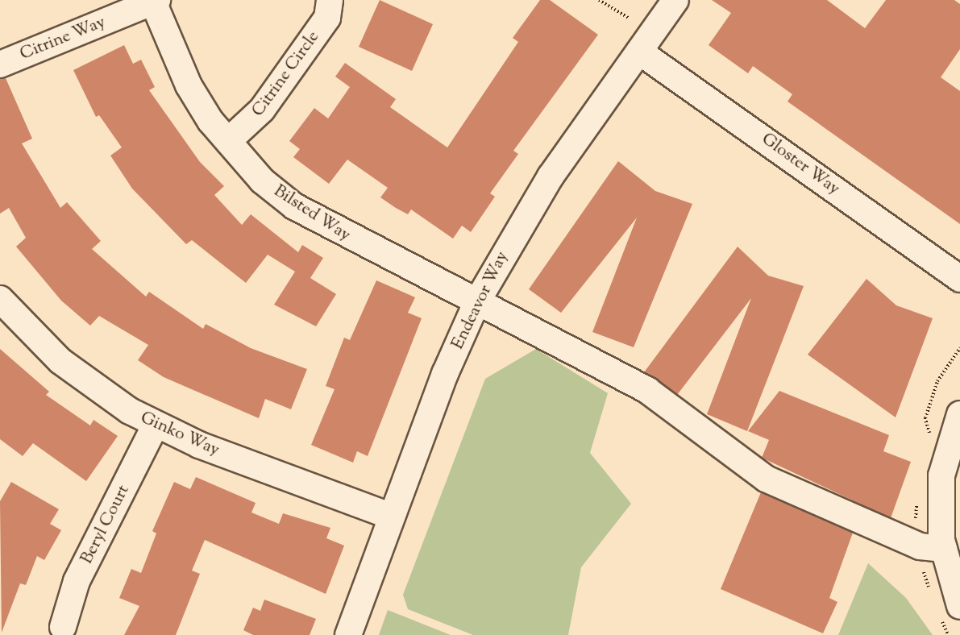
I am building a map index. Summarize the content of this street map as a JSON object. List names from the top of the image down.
{
  "streets": {
    "street": [
      "Citrine Way",
      "Citrine Circle",
      "Gloster Way",
      "Bilsted Way",
      "Endeavor Way",
      "Ginko Way",
      "Beryl Court"
    ]
  },
  "crossings": [
    ["Citrine Way", "Bilsted Way"],
    ["Citrine Circle", "Bilsted Way"],
    ["Gloster Way", "Endeavor Way"],
    ["Bilsted Way", "Endeavor Way"],
    ["Endeavor Way", "Ginko Way"],
    ["Ginko Way", "Beryl Court"]
  ]
}
